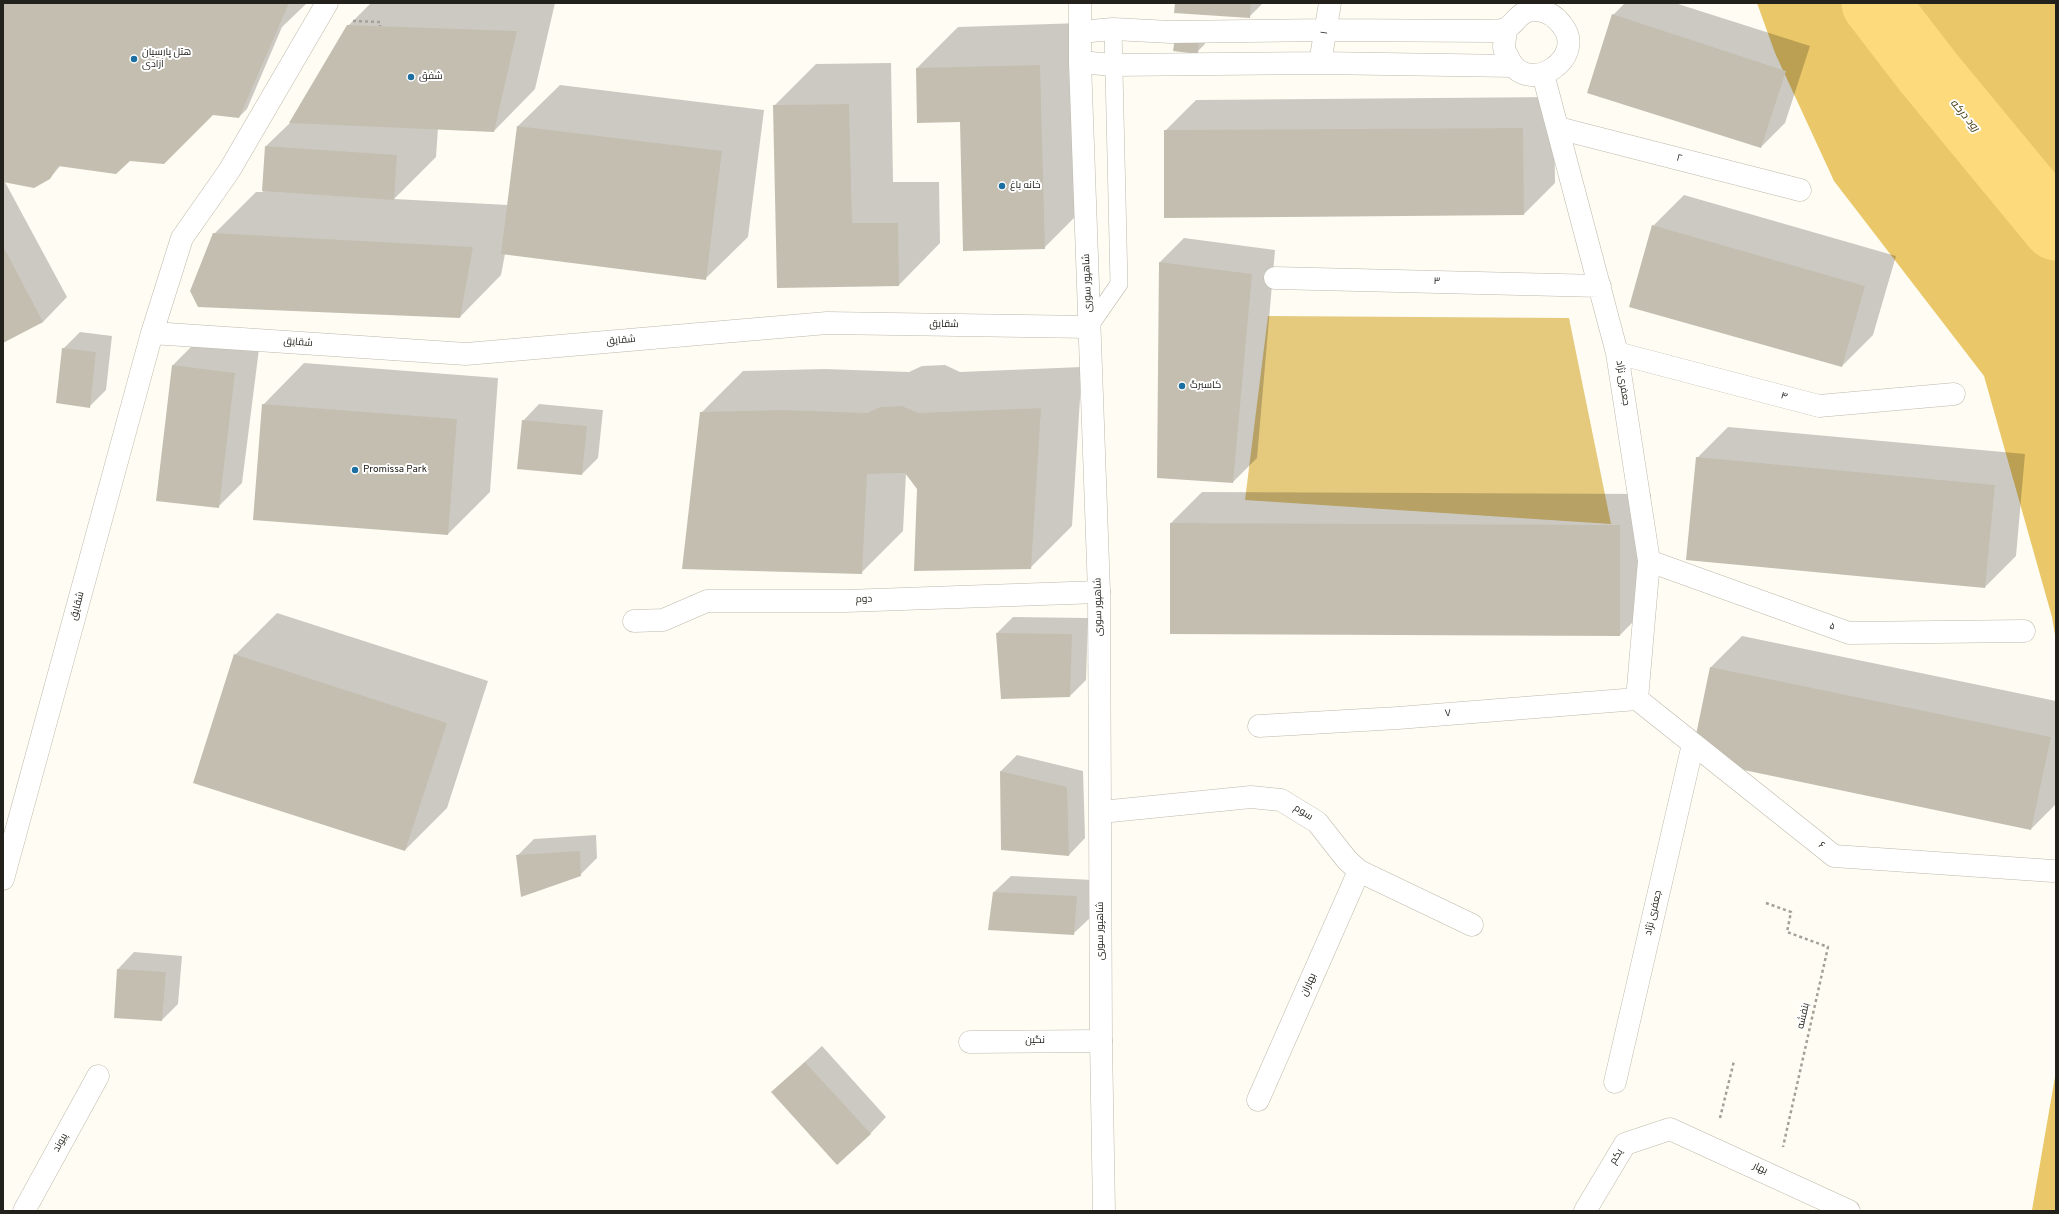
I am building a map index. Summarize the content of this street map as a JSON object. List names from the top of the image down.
{
  "streets": {
    "street": [
      "۱",
      "۲",
      "۳",
      "شاهپور سوری",
      "شقایق",
      "جعفری نژاد",
      "۴",
      "دوم",
      "۵",
      "۷",
      "سوم",
      "۶",
      "بهاران",
      "نگین",
      "پیوند",
      "یکم",
      "بهار"
    ],
    "path": ["بنفشه"]
  },
  "crossings": [
    ["۲", "جعفری نژاد"],
    ["۳", "جعفری نژاد"],
    ["شاهپور سوری", "شقایق"],
    ["شاهپور سوری", "دوم"],
    ["شاهپور سوری", "سوم"],
    ["شاهپور سوری", "نگین"],
    ["جعفری نژاد", "۴"],
    ["جعفری نژاد", "۵"],
    ["جعفری نژاد", "۷"],
    ["جعفری نژاد", "۶"],
    ["۷", "۶"],
    ["سوم", "بهاران"],
    ["بنفشه", "بهار"],
    ["یکم", "بهار"]
  ],
  "water": ["رود درکه"],
  "places": [
    "هتل پارسیان آزادی",
    "شفق",
    "خانه باغ",
    "کاسبرگ",
    "Promissa Park"
  ]
}
